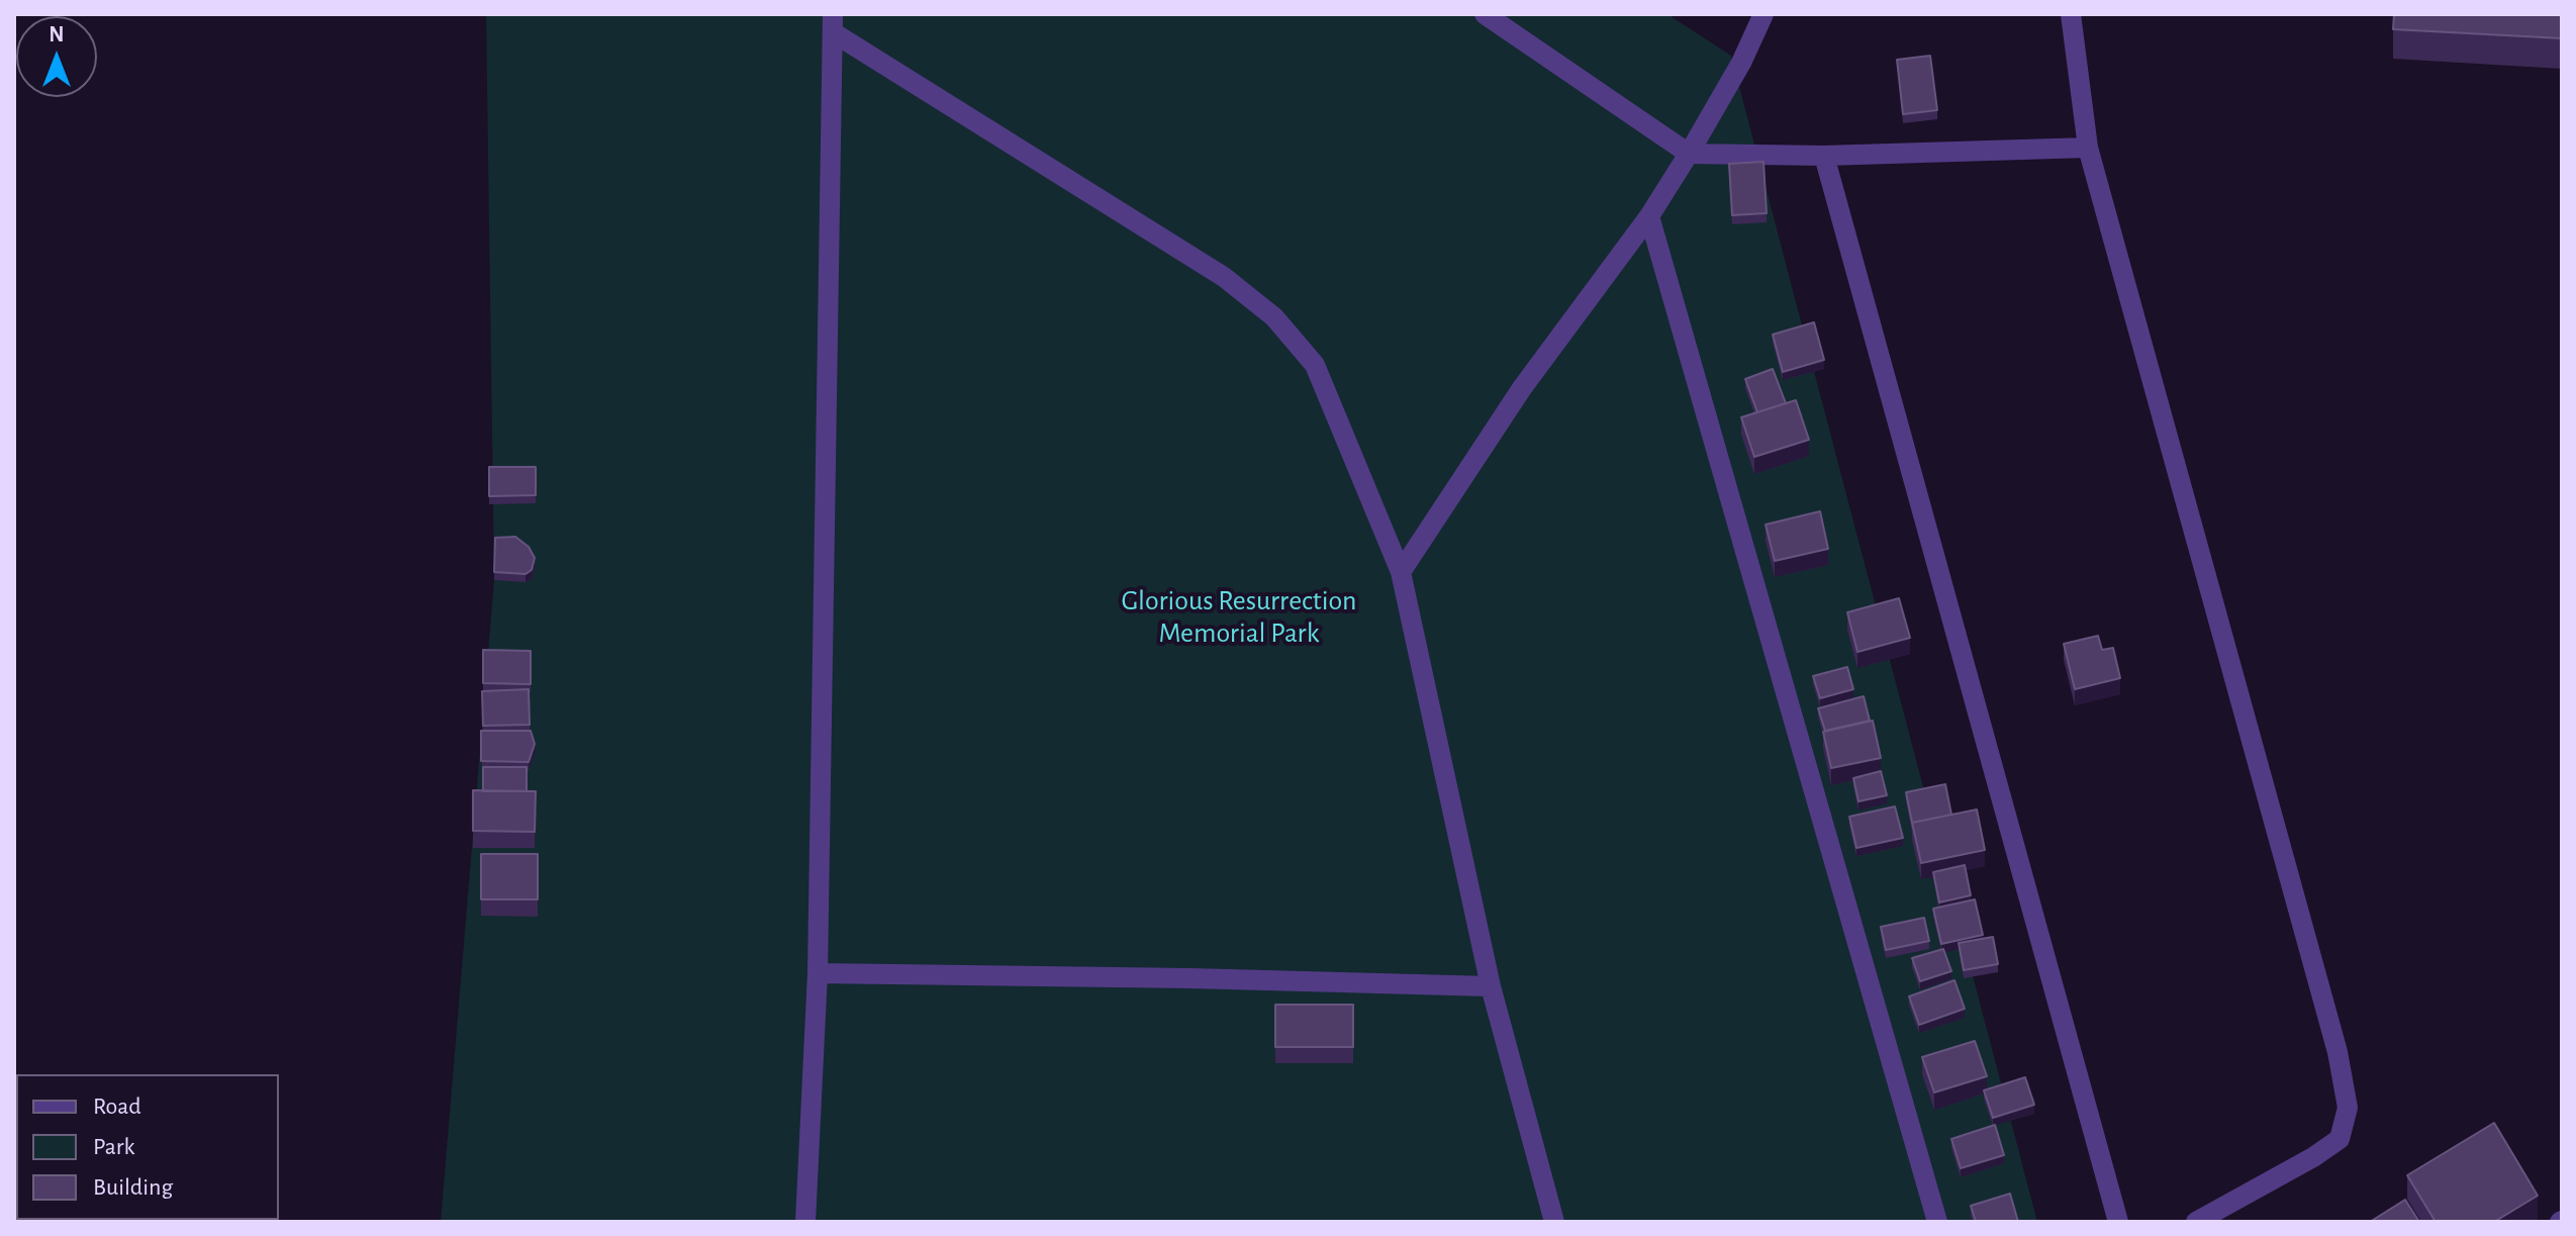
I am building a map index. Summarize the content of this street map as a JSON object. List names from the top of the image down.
{
  "parks": ["Glorious Resurrection Memorial Park"],
  "legend": ["Road", "Park", "Building"],
  "north": "top"
}
